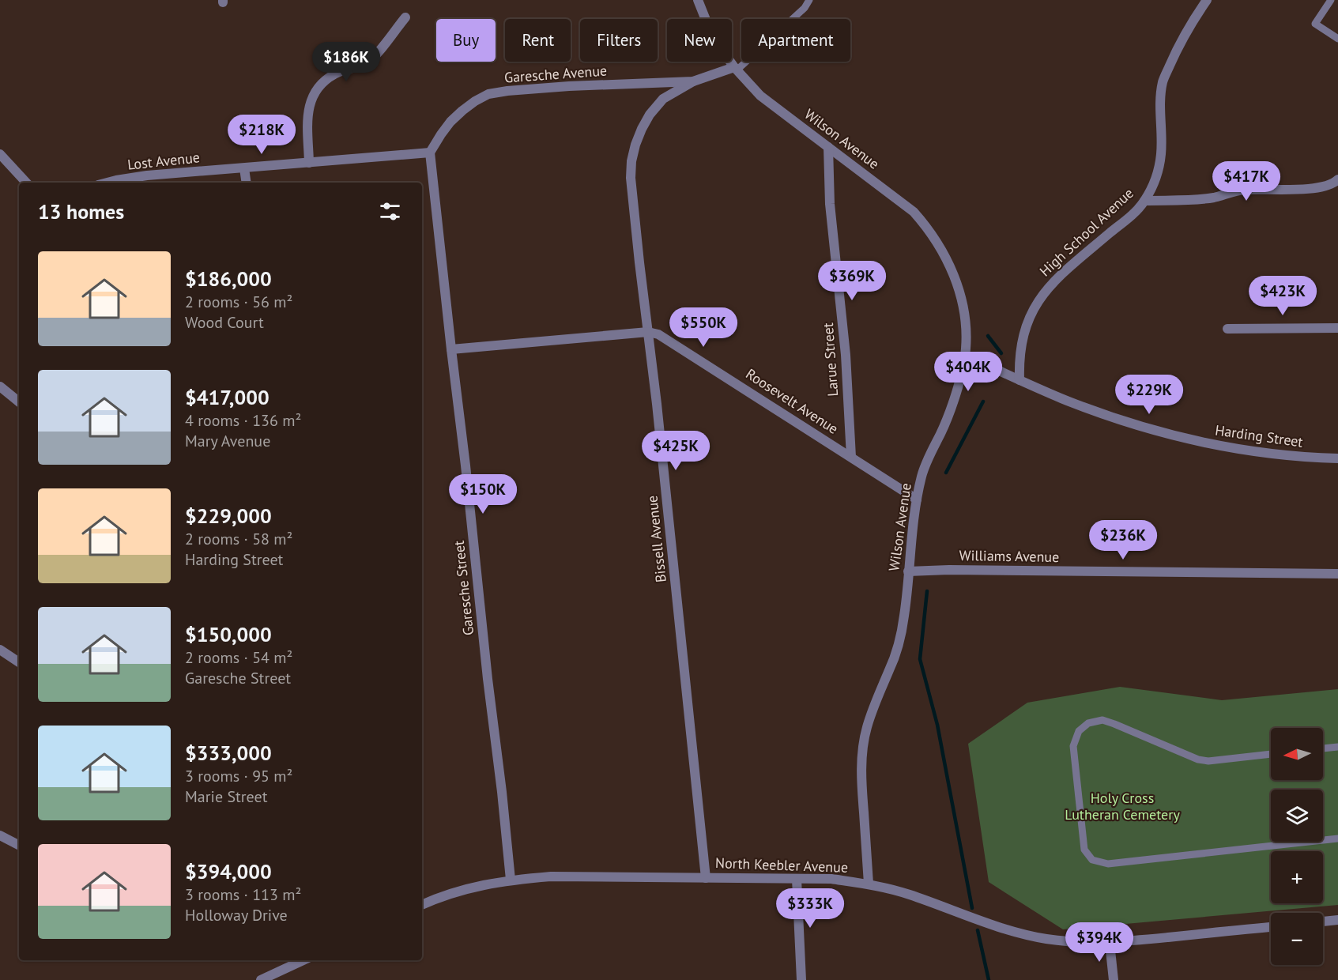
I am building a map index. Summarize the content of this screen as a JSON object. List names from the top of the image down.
{
  "streets": {
    "street": [
      "Garesche Avenue",
      "Wilson Avenue",
      "Lost Avenue",
      "High School Avenue",
      "Larue Street",
      "Roosevelt Avenue",
      "Harding Street",
      "Bissell Avenue",
      "Williams Avenue",
      "Garesche Street",
      "North Keebler Avenue"
    ]
  },
  "crossings": [
    ["Garesche Avenue", "Wilson Avenue"],
    ["Garesche Avenue", "Lost Avenue"],
    ["Garesche Avenue", "Bissell Avenue"],
    ["Garesche Avenue", "Garesche Street"],
    ["Wilson Avenue", "Larue Street"],
    ["Wilson Avenue", "Roosevelt Avenue"],
    ["Wilson Avenue", "Harding Street"],
    ["Wilson Avenue", "Williams Avenue"],
    ["Wilson Avenue", "North Keebler Avenue"],
    ["Lost Avenue", "Garesche Street"],
    ["High School Avenue", "Harding Street"],
    ["Larue Street", "Roosevelt Avenue"],
    ["Roosevelt Avenue", "Bissell Avenue"],
    ["Roosevelt Avenue", "Garesche Street"],
    ["Bissell Avenue", "North Keebler Avenue"],
    ["Garesche Street", "North Keebler Avenue"]
  ],
  "parks": ["Holy Cross Lutheran Cemetery"],
  "north": "left",
  "page": {
    "chip": [
      "Buy",
      "Rent",
      "Filters",
      "New",
      "Apartment"
    ],
    "price": [
      "$186K",
      "$218K",
      "$417K",
      "$369K",
      "$423K",
      "$550K",
      "$404K",
      "$229K",
      "$425K",
      "$150K",
      "$236K",
      "$333K",
      "$394K"
    ],
    "heading": "13 homes",
    "list": [
      {
        "name": "$186,000",
        "note": "2 rooms · 56 m² · Wood Court"
      },
      {
        "name": "$417,000",
        "note": "4 rooms · 136 m² · Mary Avenue"
      },
      {
        "name": "$229,000",
        "note": "2 rooms · 58 m² · Harding Street"
      },
      {
        "name": "$150,000",
        "note": "2 rooms · 54 m² · Garesche Street"
      },
      {
        "name": "$333,000",
        "note": "3 rooms · 95 m² · Marie Street"
      },
      {
        "name": "$394,000",
        "note": "3 rooms · 113 m² · Holloway Drive"
      }
    ],
    "map_buttons": ["+", "−"]
  }
}
